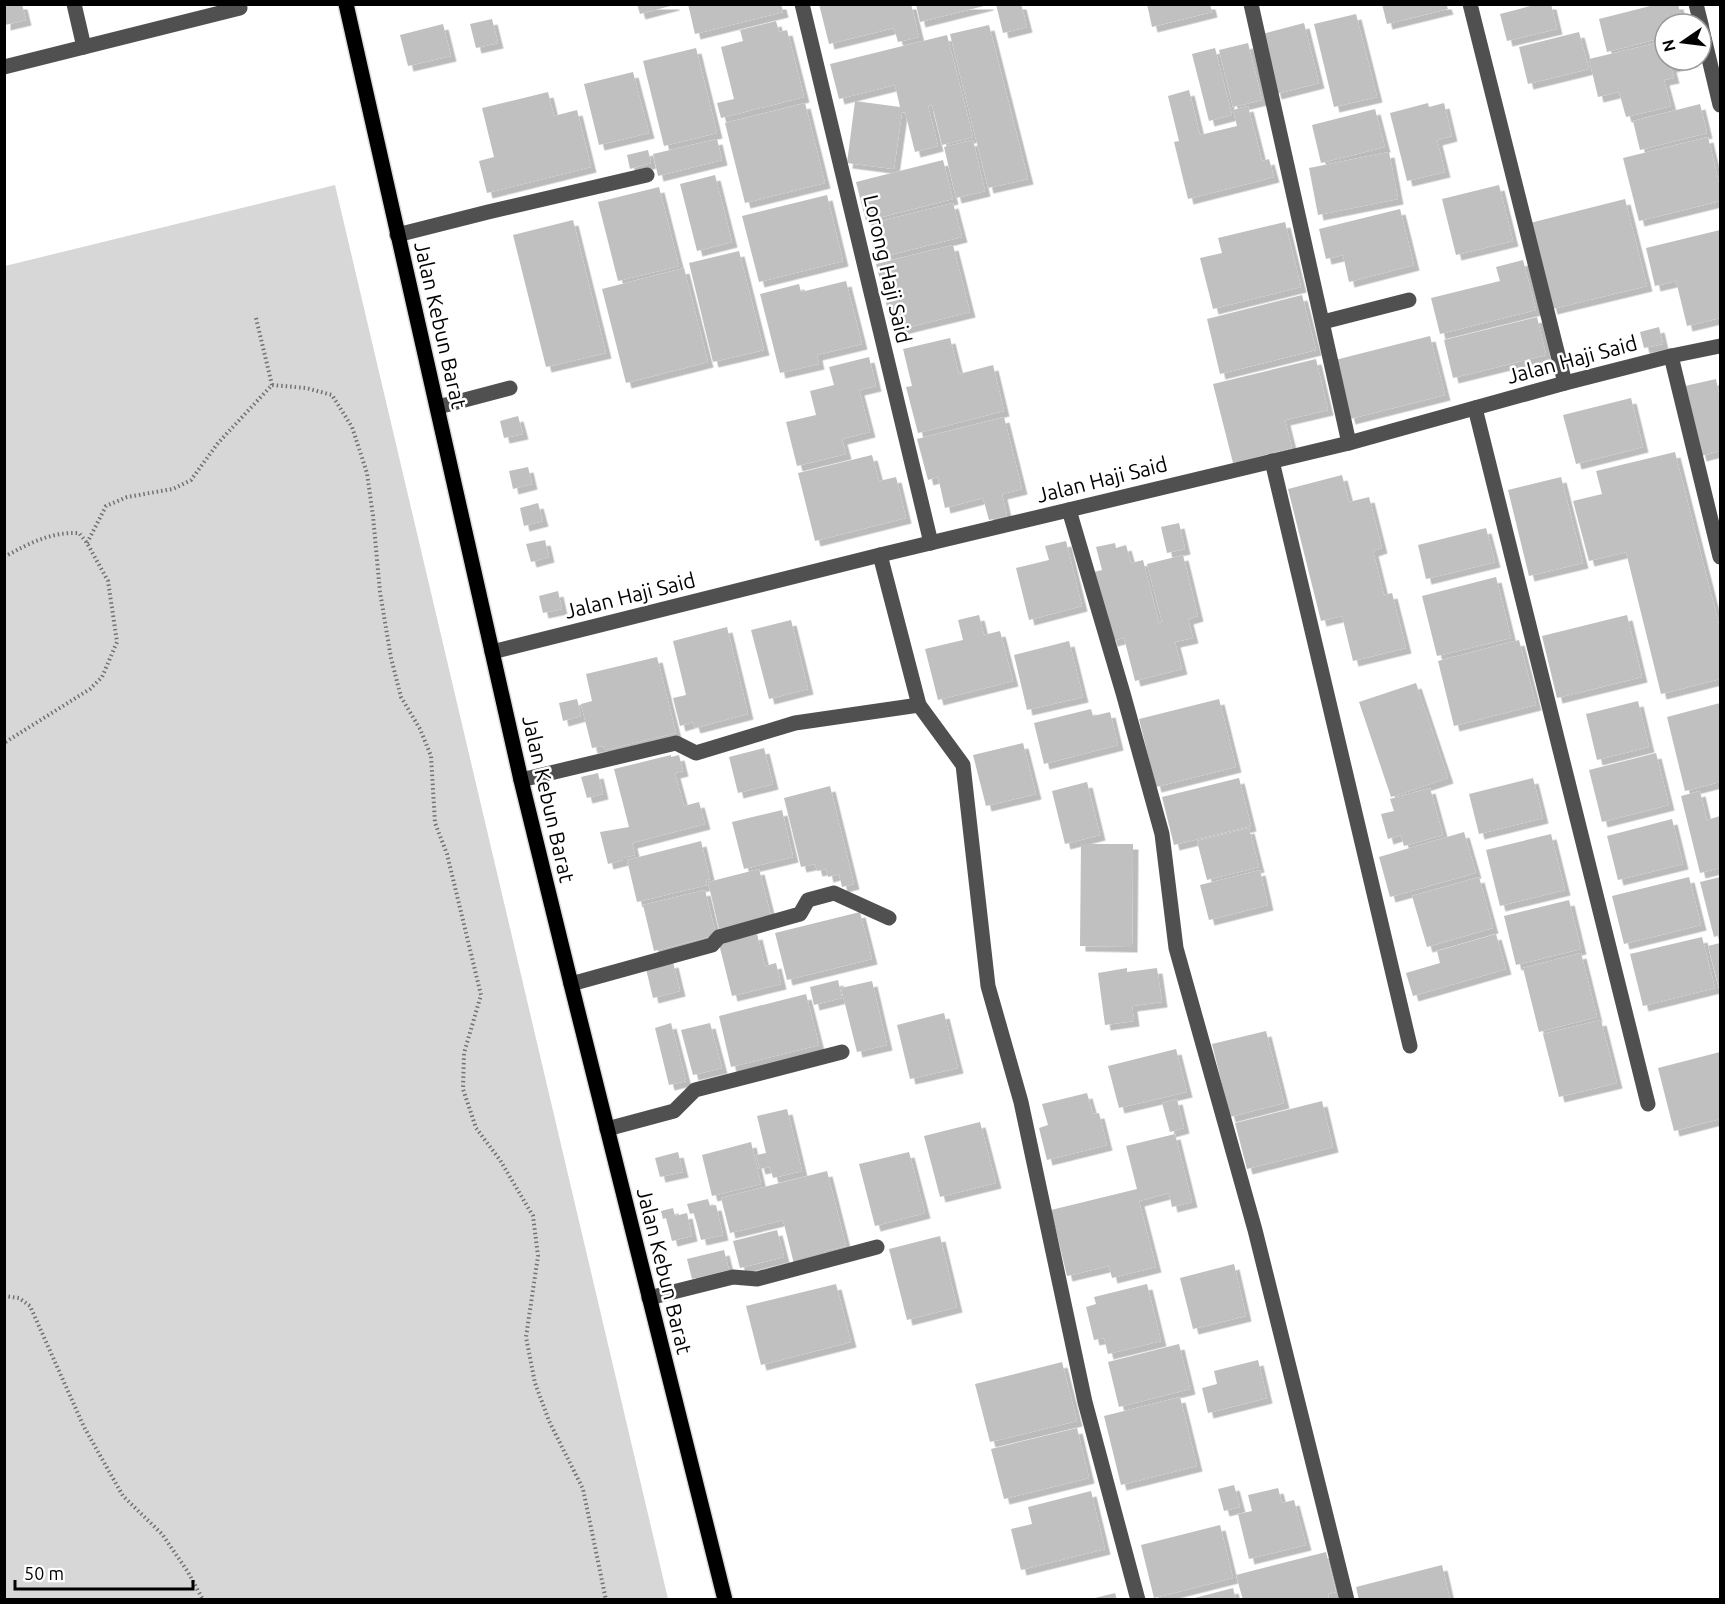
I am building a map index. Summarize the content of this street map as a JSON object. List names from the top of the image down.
{
  "streets": {
    "main road": ["Jalan Kebun Barat"],
    "street": ["Lorong Haji Said", "Jalan Haji Said"]
  },
  "crossings": [
    ["Lorong Haji Said", "Jalan Haji Said"],
    ["Jalan Kebun Barat", "Jalan Haji Said"]
  ],
  "scale_bar": "50 m",
  "north": "left"
}
